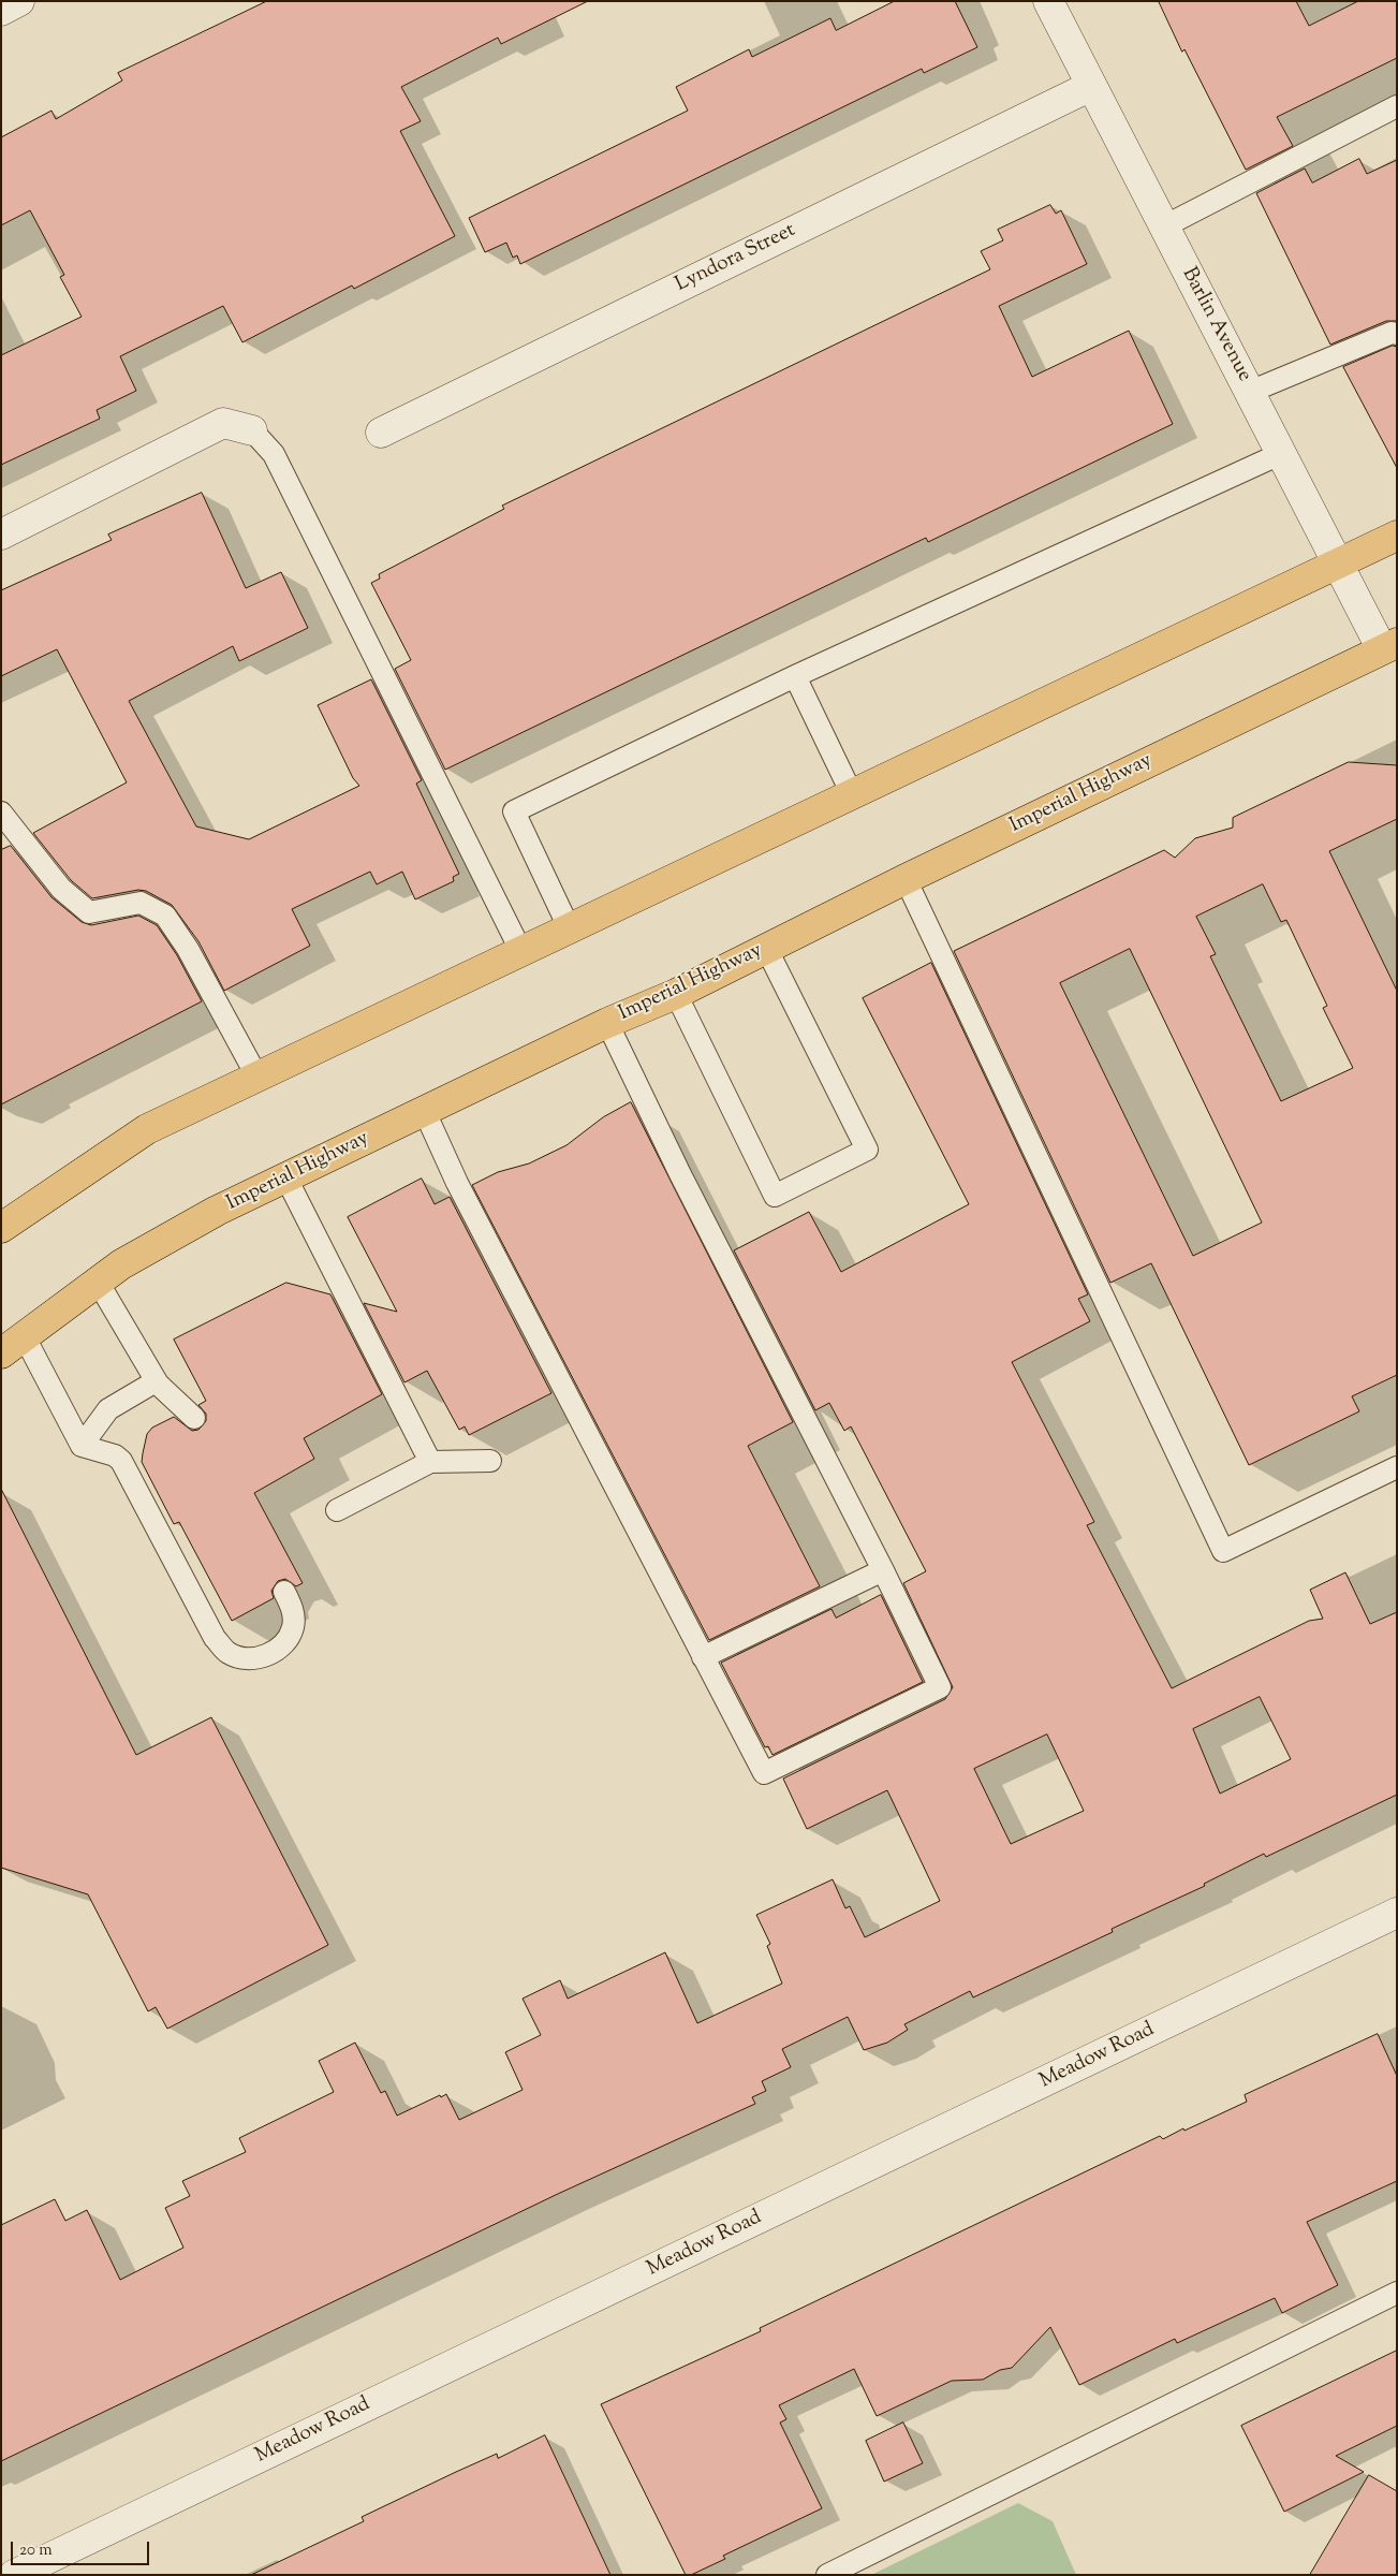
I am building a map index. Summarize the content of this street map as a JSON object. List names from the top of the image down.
{
  "streets": {
    "main road": ["Imperial Highway"],
    "street": ["Lyndora Street", "Barlin Avenue", "Meadow Road"]
  },
  "crossings": [
    ["Lyndora Street", "Barlin Avenue"],
    ["Barlin Avenue", "Imperial Highway"]
  ],
  "scale_bar": "20 m"
}
